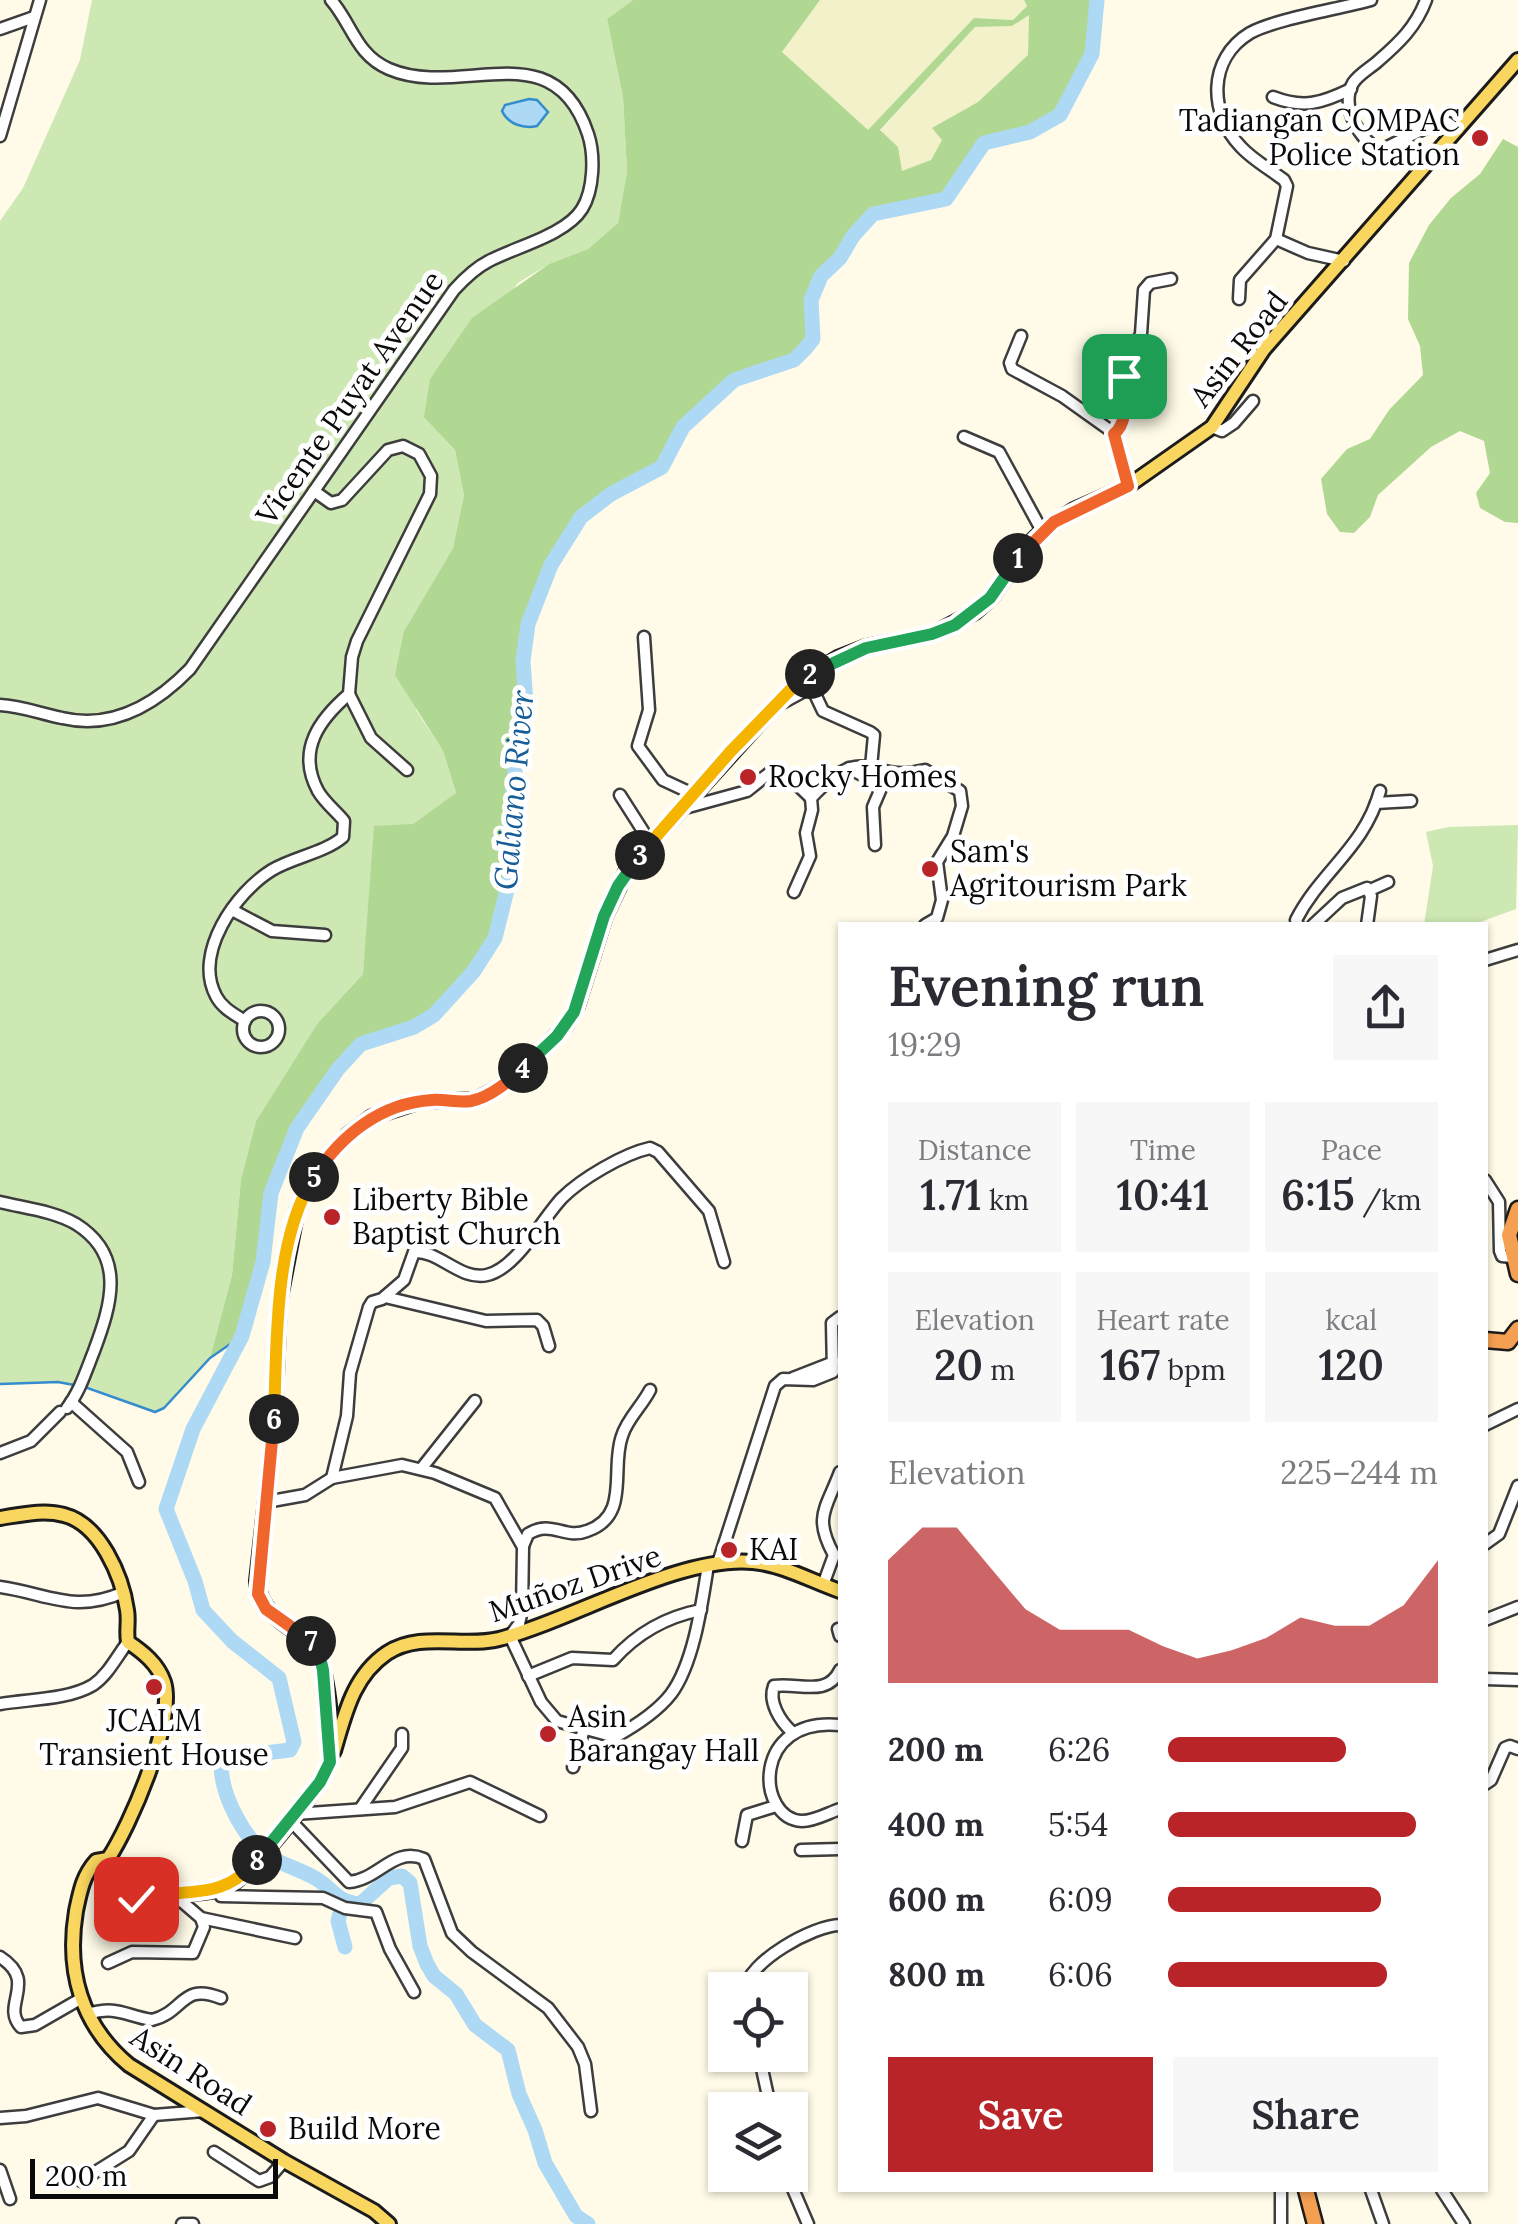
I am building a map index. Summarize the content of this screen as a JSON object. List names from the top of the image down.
{
  "streets": {
    "main road": ["Asin Road", "Muñoz Drive"],
    "street": ["Vicente Puyat Avenue"]
  },
  "crossings": [
    ["Asin Road", "Muñoz Drive"]
  ],
  "water": ["Galiano River"],
  "places": [
    "Tadiangan COMPAC Police Station",
    "Rocky Homes",
    "Sam's Agritourism Park",
    "Liberty Bible Baptist Church",
    "KAI",
    "JCALM Transient House",
    "Asin Barangay Hall",
    "Build More"
  ],
  "scale_bar": "200 m",
  "page": {
    "pins": [
      "1",
      "2",
      "3",
      "4",
      "5",
      "6",
      "7",
      "8"
    ],
    "heading": ["Evening run", "19:29"],
    "stats": [
      ["Distance", "1.71 km"],
      ["Time", "10:41"],
      ["Pace", "6:15 /km"],
      ["Elevation", "20 m"],
      ["Heart rate", "167 bpm"],
      ["kcal", "120"]
    ],
    "chart": ["Elevation", "225–244 m"],
    "list": [
      {
        "name": "200 m",
        "note": "6:26"
      },
      {
        "name": "400 m",
        "note": "5:54"
      },
      {
        "name": "600 m",
        "note": "6:09"
      },
      {
        "name": "800 m",
        "note": "6:06"
      }
    ],
    "buttons": ["Save", "Share"],
    "scale": "200 m"
  }
}
